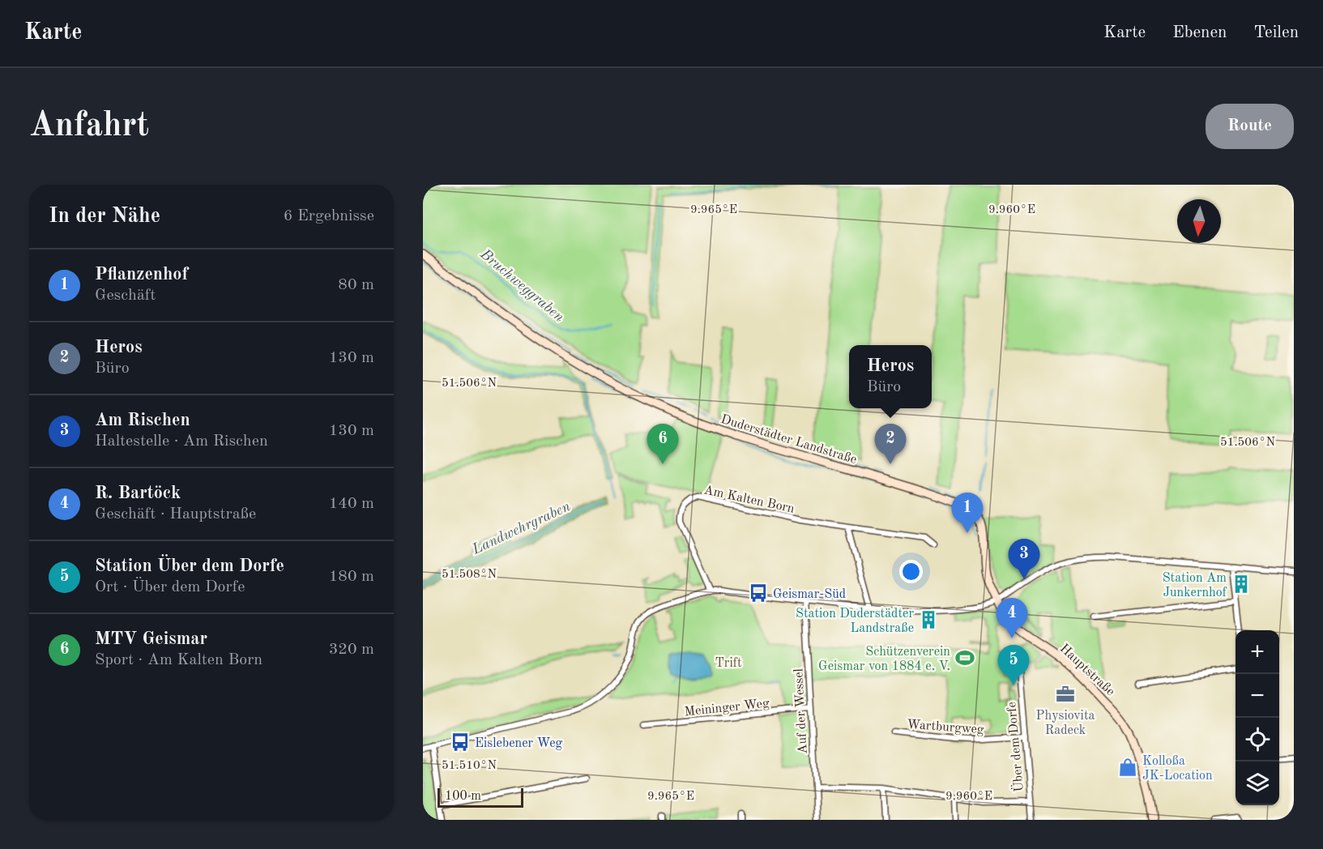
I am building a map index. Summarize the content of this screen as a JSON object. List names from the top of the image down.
{
  "streets": {
    "main road": ["Duderstädter Landstraße", "Hauptstraße"],
    "street": [
      "Am Kalten Born",
      "Meininger Weg",
      "Auf der Wessel",
      "Wartburgweg",
      "Über dem Dorfe"
    ]
  },
  "crossings": [
    ["Duderstädter Landstraße", "Hauptstraße"],
    ["Meininger Weg", "Auf der Wessel"],
    ["Wartburgweg", "Über dem Dorfe"]
  ],
  "water": ["Bruchweggraben", "Landwehrgraben"],
  "parks": ["Trift"],
  "places": {
    "building": ["Station Am Junkernhof", "Station Duderstädter Landstraße"],
    "bus stop": ["Geismar-Süd", "Eislebener Weg"],
    "sports": ["Schützenverein Geismar von 1884 e. V."],
    "office": ["Physiovita Radeck"],
    "shop": ["Kolloßa JK-Location"]
  },
  "scale_bar": "100 m",
  "north": "bottom",
  "page": {
    "header": "Karte",
    "nav": ["Karte", "Ebenen", "Teilen"],
    "buttons": "Route",
    "title": "Anfahrt",
    "heading": ["In der Nähe", "6 Ergebnisse"],
    "list": [
      {
        "mark": "1",
        "name": "Pflanzenhof",
        "note": "Geschäft",
        "value": "80 m"
      },
      {
        "mark": "2",
        "name": "Heros",
        "note": "Büro",
        "value": "130 m"
      },
      {
        "mark": "3",
        "name": "Am Rischen",
        "note": "Haltestelle · Am Rischen",
        "value": "130 m"
      },
      {
        "mark": "4",
        "name": "R. Bartöck",
        "note": "Geschäft · Hauptstraße",
        "value": "140 m"
      },
      {
        "mark": "5",
        "name": "Station Über dem Dorfe",
        "note": "Ort · Über dem Dorfe",
        "value": "180 m"
      },
      {
        "mark": "6",
        "name": "MTV Geismar",
        "note": "Sport · Am Kalten Born",
        "value": "320 m"
      }
    ],
    "popup": ["Heros", "Büro"],
    "pins": [
      "2",
      "6",
      "1",
      "3",
      "4",
      "5"
    ],
    "map_buttons": ["+", "−"],
    "scale": "100 m"
  },
  "coordinates": [
    "9.965°E",
    "9.960°E",
    "51.506°N",
    "51.508°N",
    "51.510°N"
  ]
}
